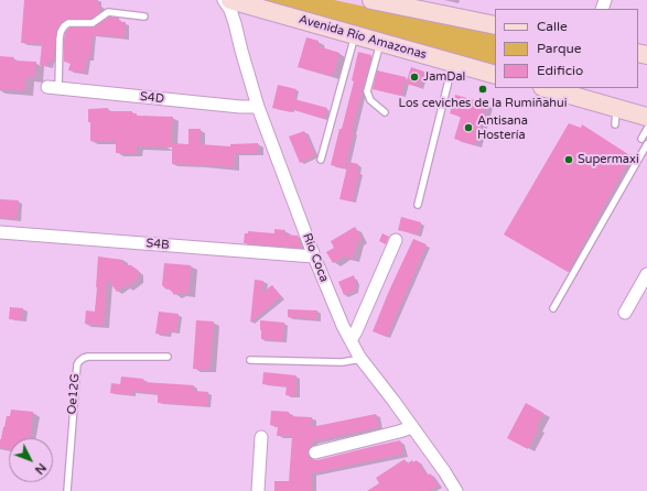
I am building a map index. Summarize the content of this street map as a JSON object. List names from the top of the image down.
{
  "streets": {
    "main road": ["Avenida Río Amazonas"],
    "street": ["S4D", "S4B", "Río Coca"],
    "lane": ["Oe12G"]
  },
  "crossings": [
    ["S4D", "Río Coca"],
    ["S4B", "Río Coca"]
  ],
  "places": [
    "JamDal",
    "Los ceviches de la Rumiñahui",
    "Antisana Hostería",
    "Supermaxi"
  ],
  "legend": ["Calle", "Parque", "Edificio"],
  "north": "bottom right"
}
